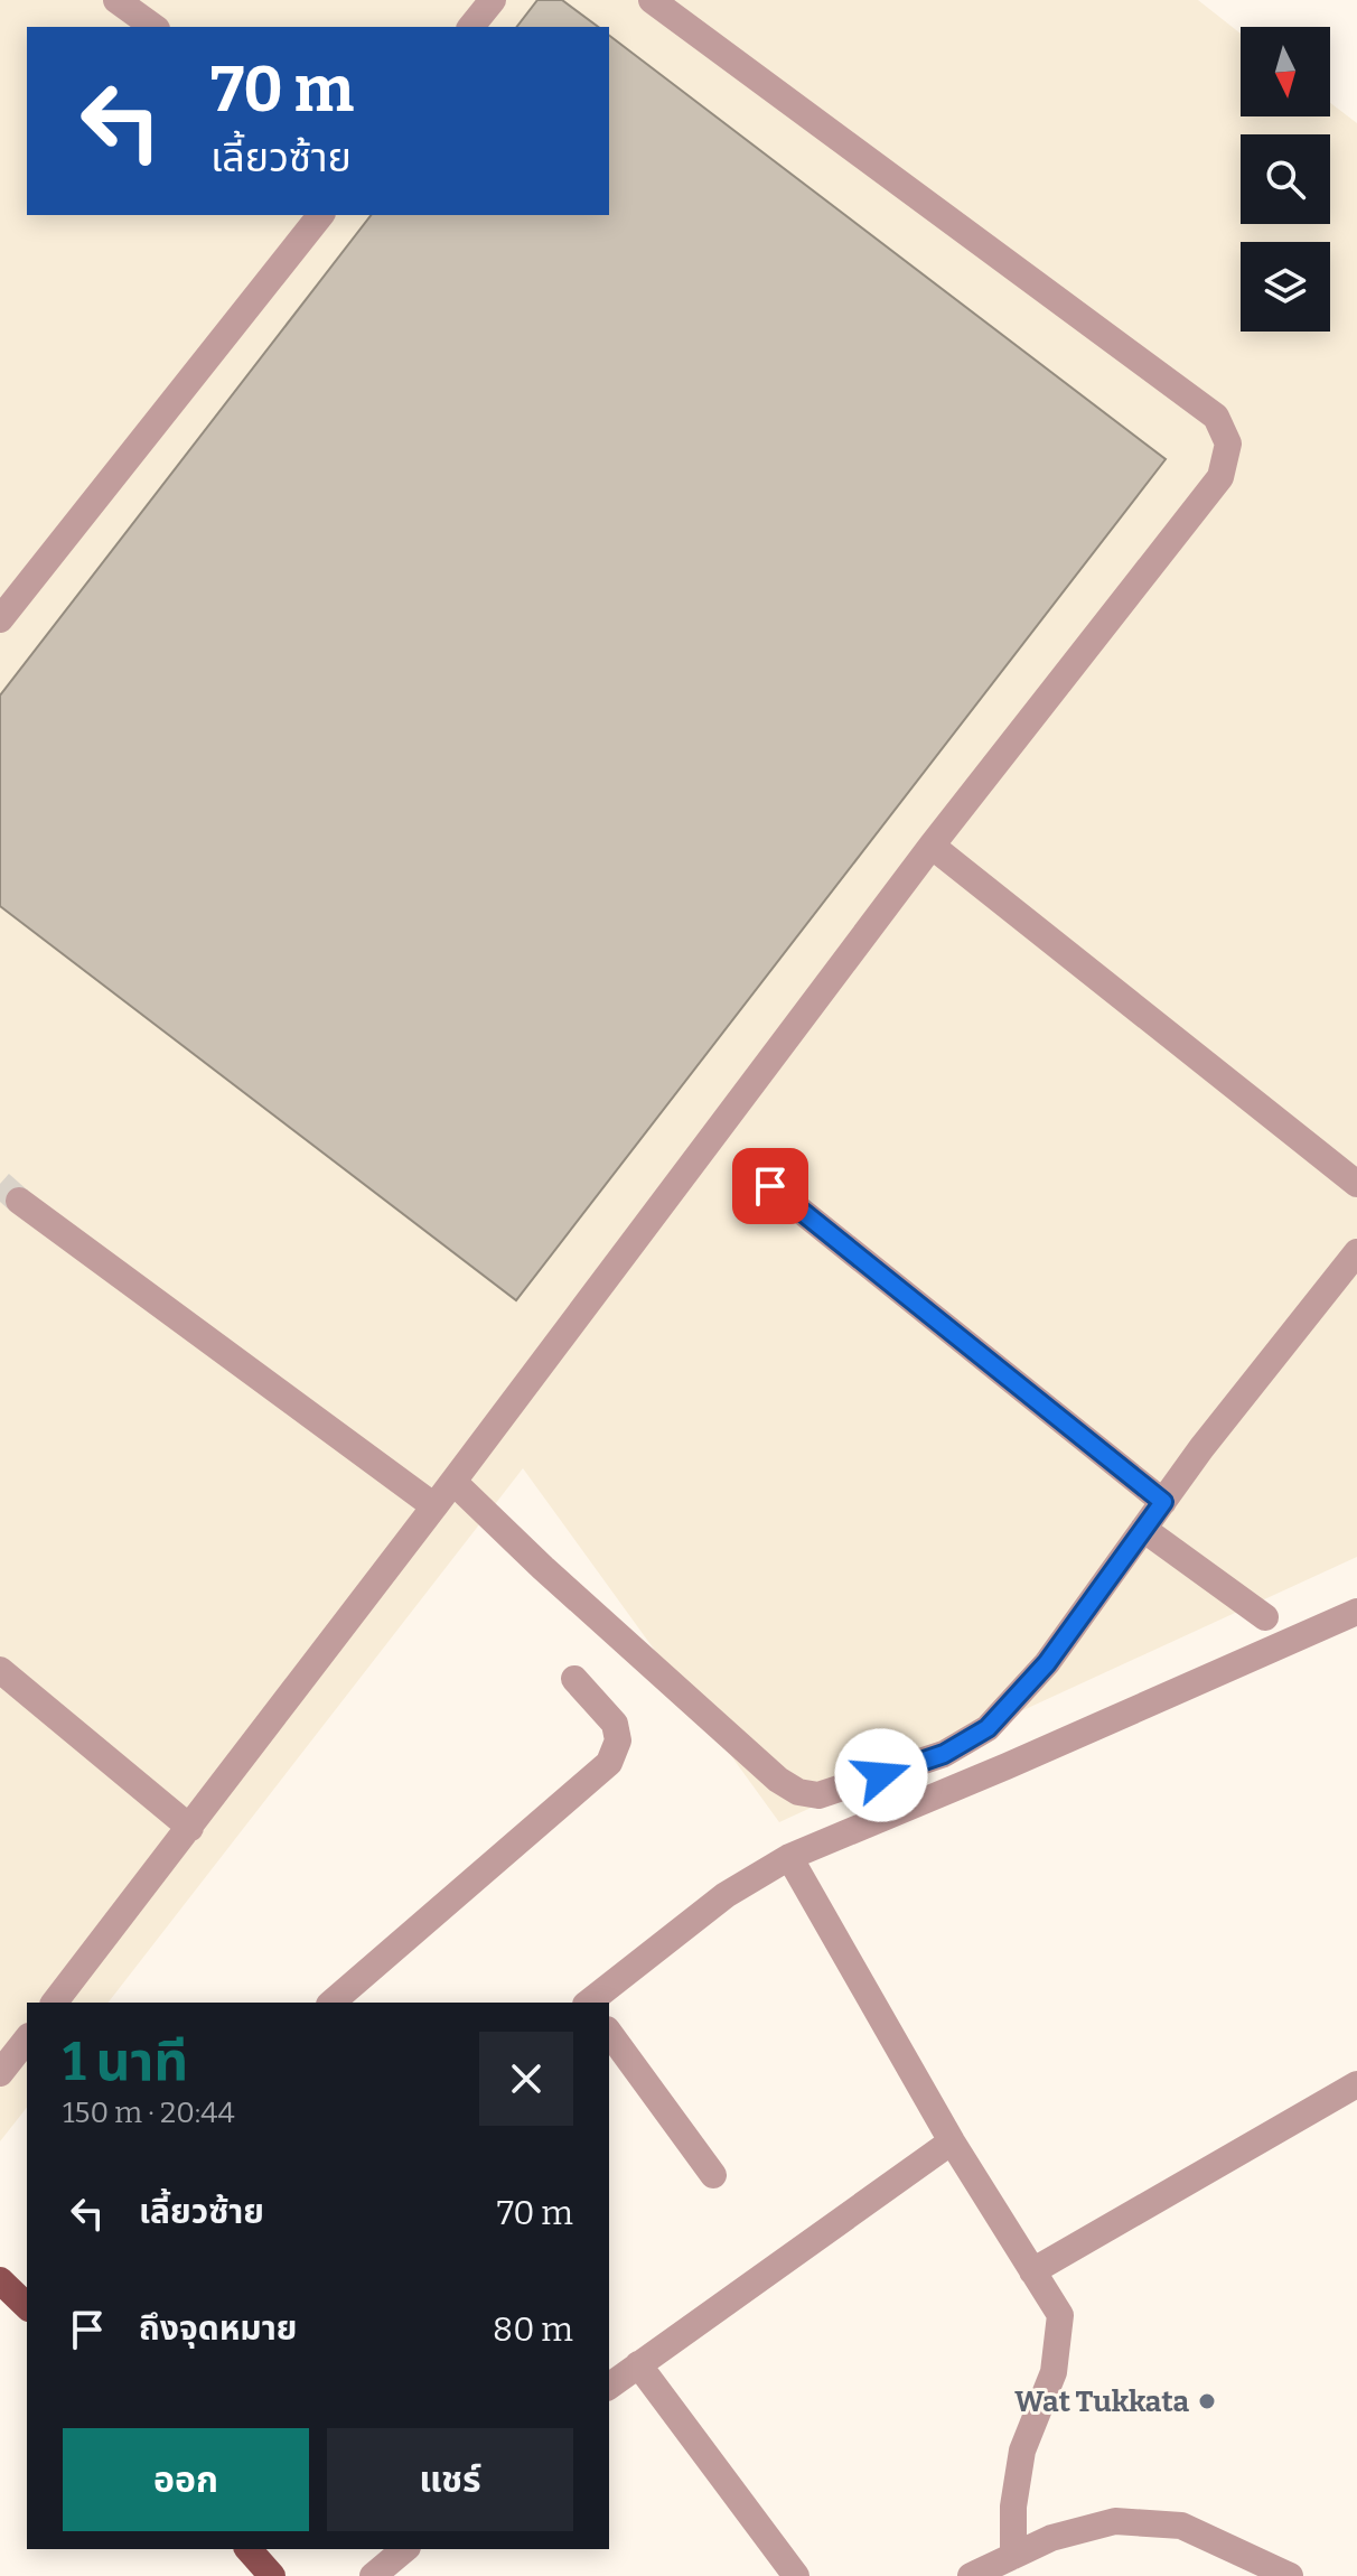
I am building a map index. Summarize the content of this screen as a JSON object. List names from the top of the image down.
{
  "places": ["Wat Tukkata"],
  "north": "bottom",
  "page": {
    "turn": ["70 m", "เลี้ยวซ้าย"],
    "heading": ["1 นาที", "150 m · 20:44"],
    "list": [
      {
        "name": "เลี้ยวซ้าย",
        "value": "70 m"
      },
      {
        "name": "ถึงจุดหมาย",
        "value": "80 m"
      }
    ],
    "buttons": ["ออก", "แชร์"]
  }
}
